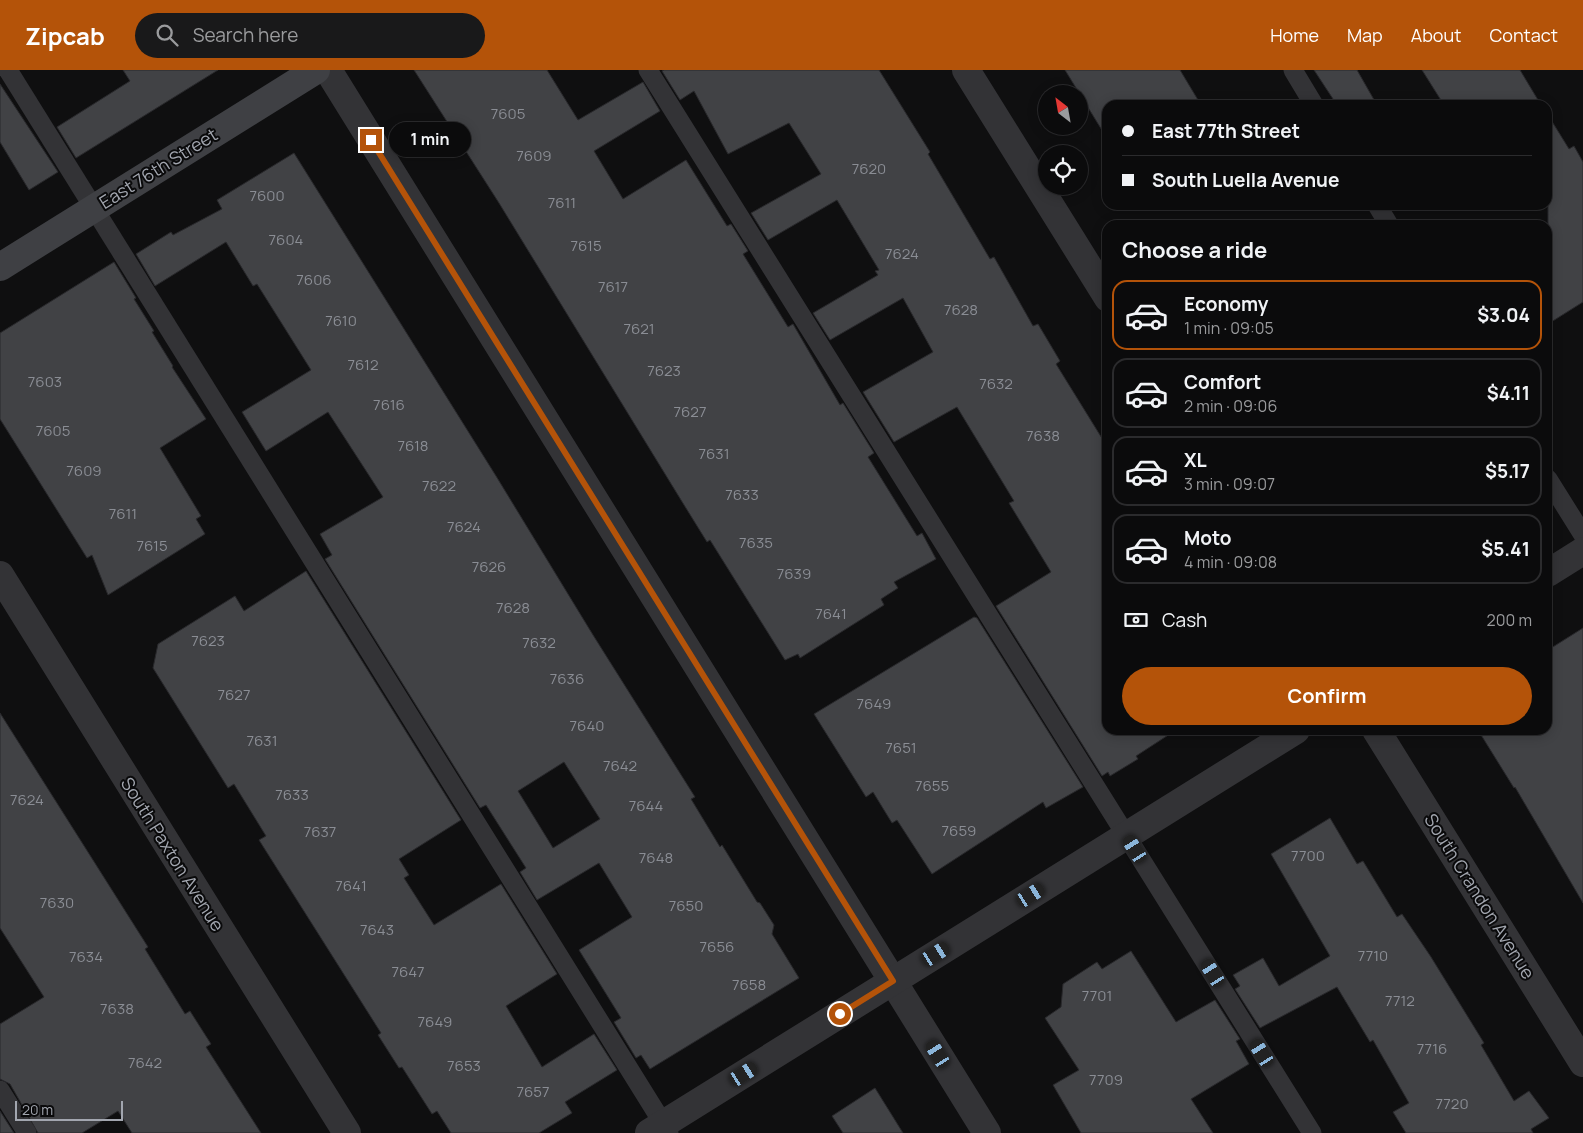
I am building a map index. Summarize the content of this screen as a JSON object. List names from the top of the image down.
{
  "streets": {
    "street": ["East 76th Street", "South Paxton Avenue", "South Crandon Avenue"]
  },
  "house_numbers": [
    "7605",
    "7609",
    "7620",
    "7600",
    "7611",
    "7604",
    "7615",
    "7624",
    "7606",
    "7617",
    "7628",
    "7610",
    "7621",
    "7612",
    "7623",
    "7603",
    "7632",
    "7616",
    "7627",
    "7605",
    "7638",
    "7618",
    "7631",
    "7609",
    "7622",
    "7633",
    "7611",
    "7624",
    "7635",
    "7615",
    "7626",
    "7639",
    "7628",
    "7641",
    "7623",
    "7632",
    "7636",
    "7627",
    "7649",
    "7640",
    "7631",
    "7651",
    "7642",
    "7655",
    "7633",
    "7624",
    "7644",
    "7659",
    "7637",
    "7700",
    "7648",
    "7641",
    "7630",
    "7650",
    "7643",
    "7656",
    "7710",
    "7634",
    "7647",
    "7658",
    "7701",
    "7712",
    "7638",
    "7649",
    "7716",
    "7642",
    "7653",
    "7709",
    "7657",
    "7720"
  ],
  "scale_bar": "20 m",
  "north": "top left",
  "page": {
    "header": "Zipcab",
    "search": "Search here",
    "nav": [
      "Home",
      "Map",
      "About",
      "Contact"
    ],
    "banner": ["East 77th Street", "South Luella Avenue"],
    "bubble": "1 min",
    "heading": "Choose a ride",
    "list": [
      {
        "name": "Economy",
        "note": "1 min · 09:05",
        "value": "$3.04"
      },
      {
        "name": "Comfort",
        "note": "2 min · 09:06",
        "value": "$4.11"
      },
      {
        "name": "XL",
        "note": "3 min · 09:07",
        "value": "$5.17"
      },
      {
        "name": "Moto",
        "note": "4 min · 09:08",
        "value": "$5.41"
      }
    ],
    "pay": ["Cash", "200 m"],
    "buttons": "Confirm",
    "scale": "20 m"
  }
}
